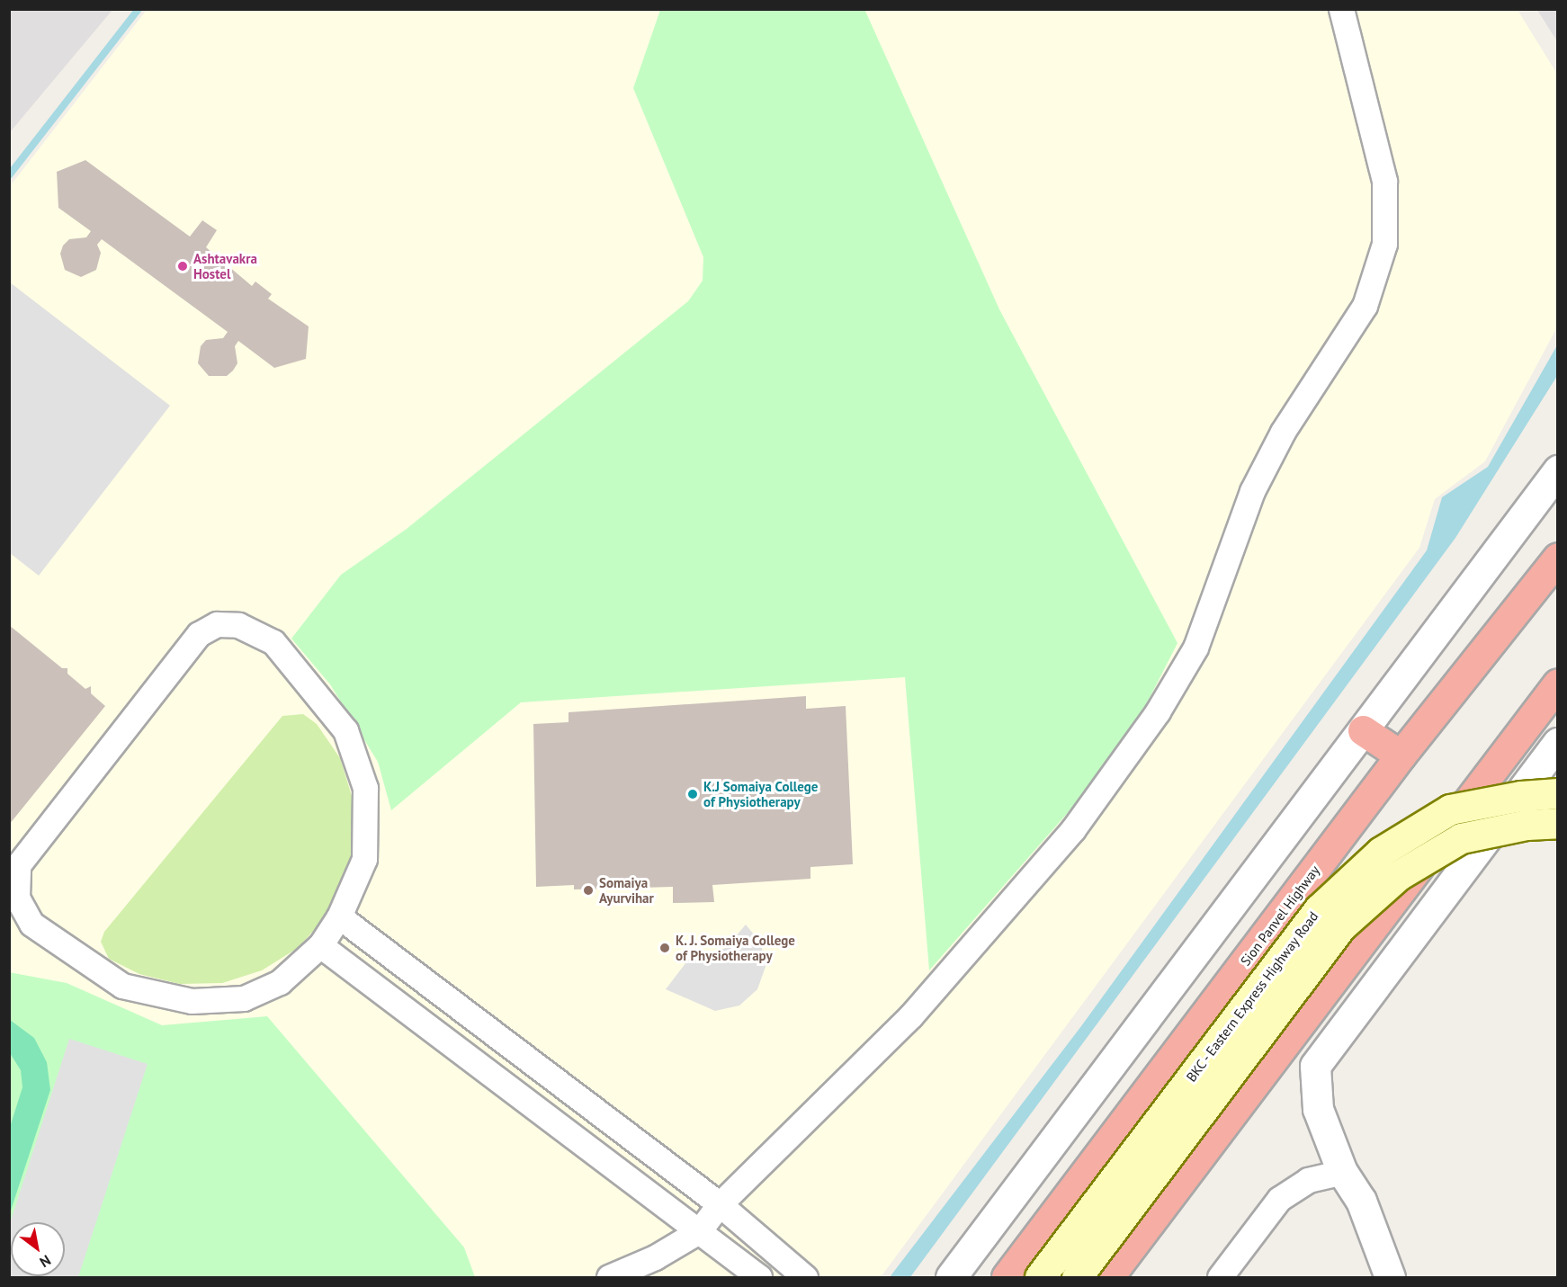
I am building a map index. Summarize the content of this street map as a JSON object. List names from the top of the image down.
{
  "streets": {
    "highway": ["Sion Panvel Highway"],
    "main road": ["BKC - Eastern Express Highway Road"]
  },
  "places": [
    "Ashtavakra Hostel",
    "K.J Somaiya College of Physiotherapy",
    "Somaiya Ayurvihar",
    "K. J. Somaiya College of Physiotherapy"
  ],
  "north": "bottom right"
}
